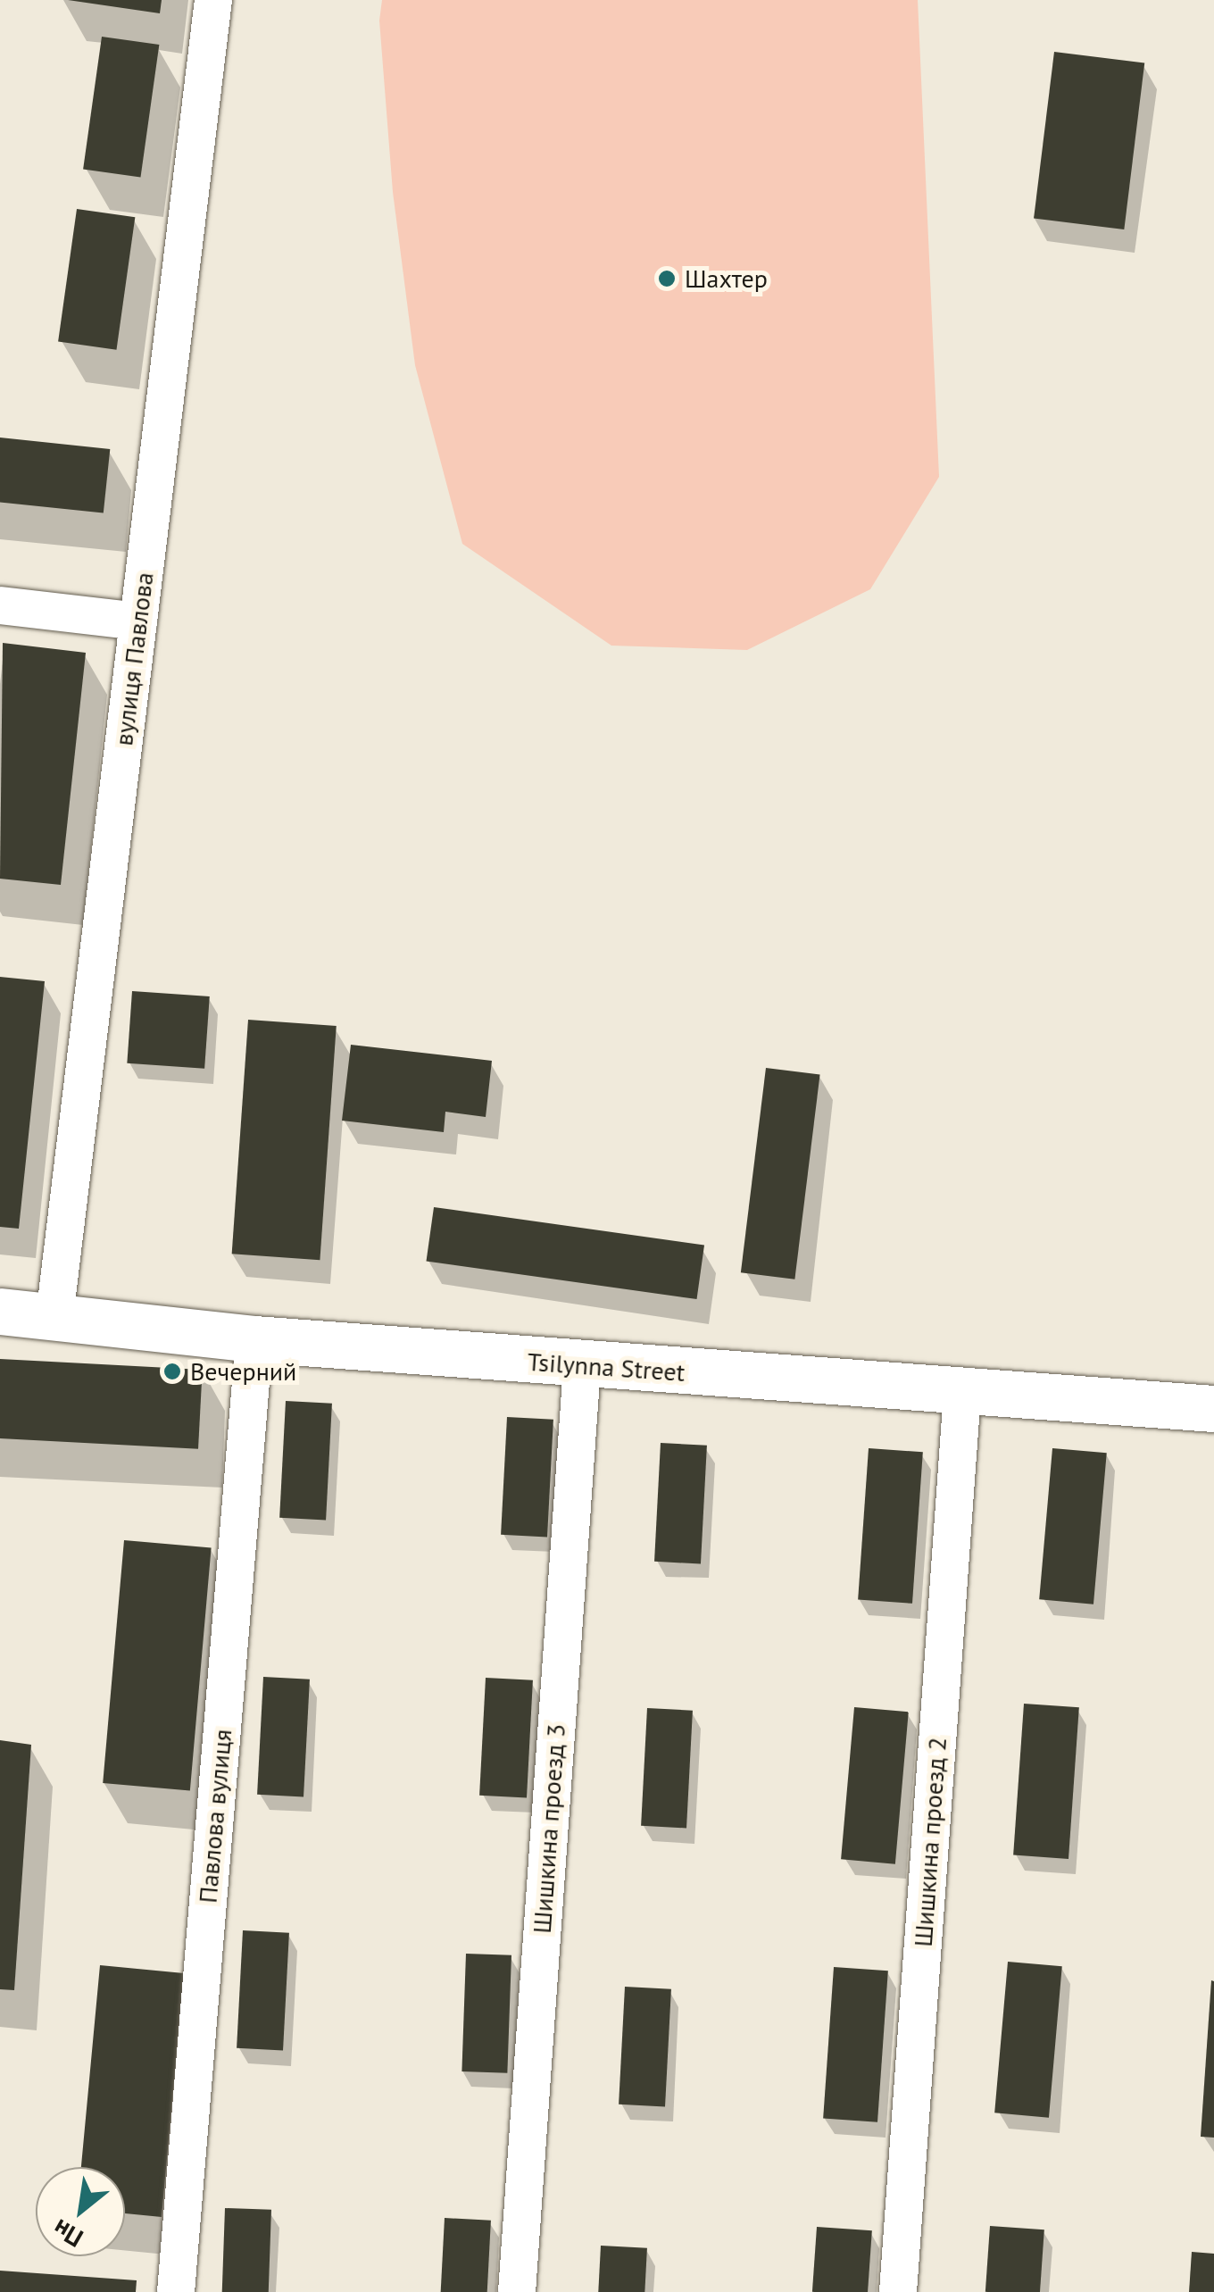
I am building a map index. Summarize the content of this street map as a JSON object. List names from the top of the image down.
{
  "streets": {
    "street": [
      "вулиця Павлова",
      "Tsilynna Street",
      "Павлова вулиця",
      "Шишкина проезд 3",
      "Шишкина проезд 2"
    ]
  },
  "crossings": [
    ["вулиця Павлова", "Tsilynna Street"],
    ["Tsilynna Street", "Павлова вулиця"],
    ["Tsilynna Street", "Шишкина проезд 3"],
    ["Tsilynna Street", "Шишкина проезд 2"]
  ],
  "places": ["Шахтер", "Вечерний"],
  "north": "bottom left"
}
